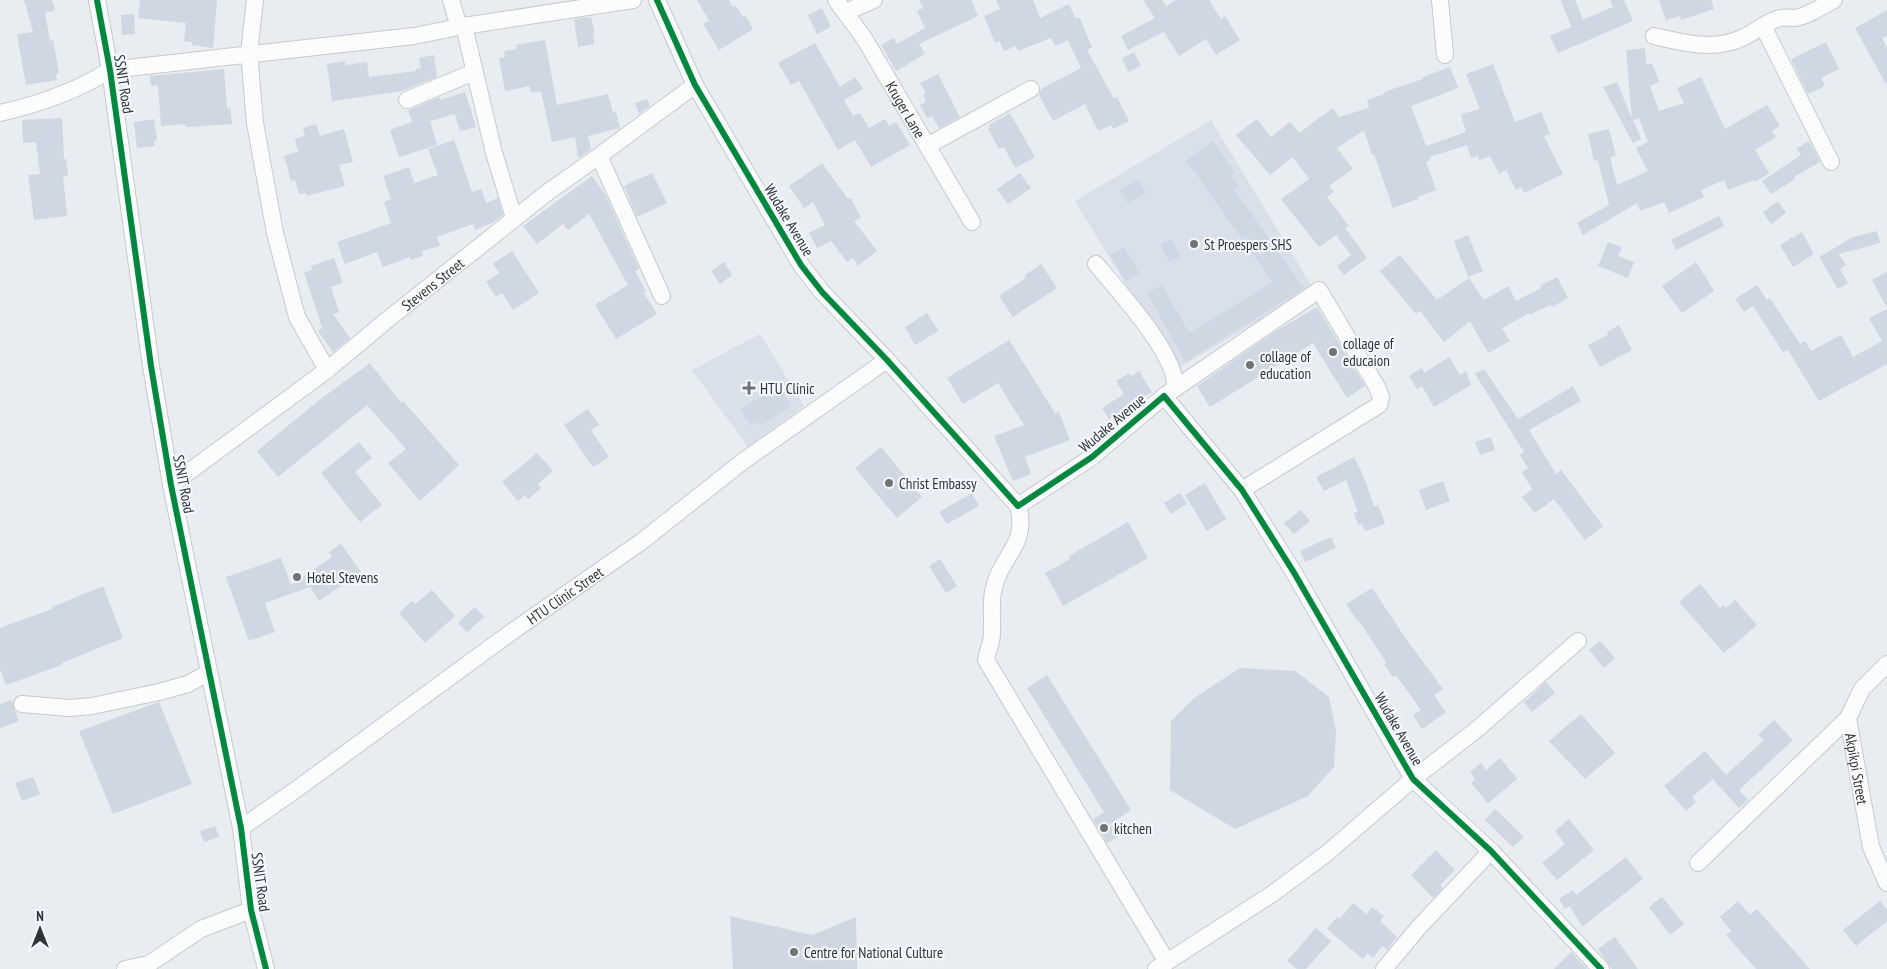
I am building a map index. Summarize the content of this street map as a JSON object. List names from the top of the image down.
{
  "streets": {
    "street": [
      "SSNIT Road",
      "Kruger Lane",
      "Wudake Avenue",
      "Stevens Street",
      "HTU Clinic Street",
      "Akpikpi Street"
    ]
  },
  "crossings": [
    ["SSNIT Road", "Stevens Street"],
    ["SSNIT Road", "HTU Clinic Street"],
    ["Wudake Avenue", "Stevens Street"],
    ["Wudake Avenue", "HTU Clinic Street"]
  ],
  "places": {
    "other": [
      "St Proespers SHS",
      "collage of educaion",
      "collage of education",
      "Christ Embassy",
      "Hotel Stevens",
      "kitchen",
      "Centre for National Culture"
    ],
    "health": ["HTU Clinic"]
  },
  "north": "top"
}
